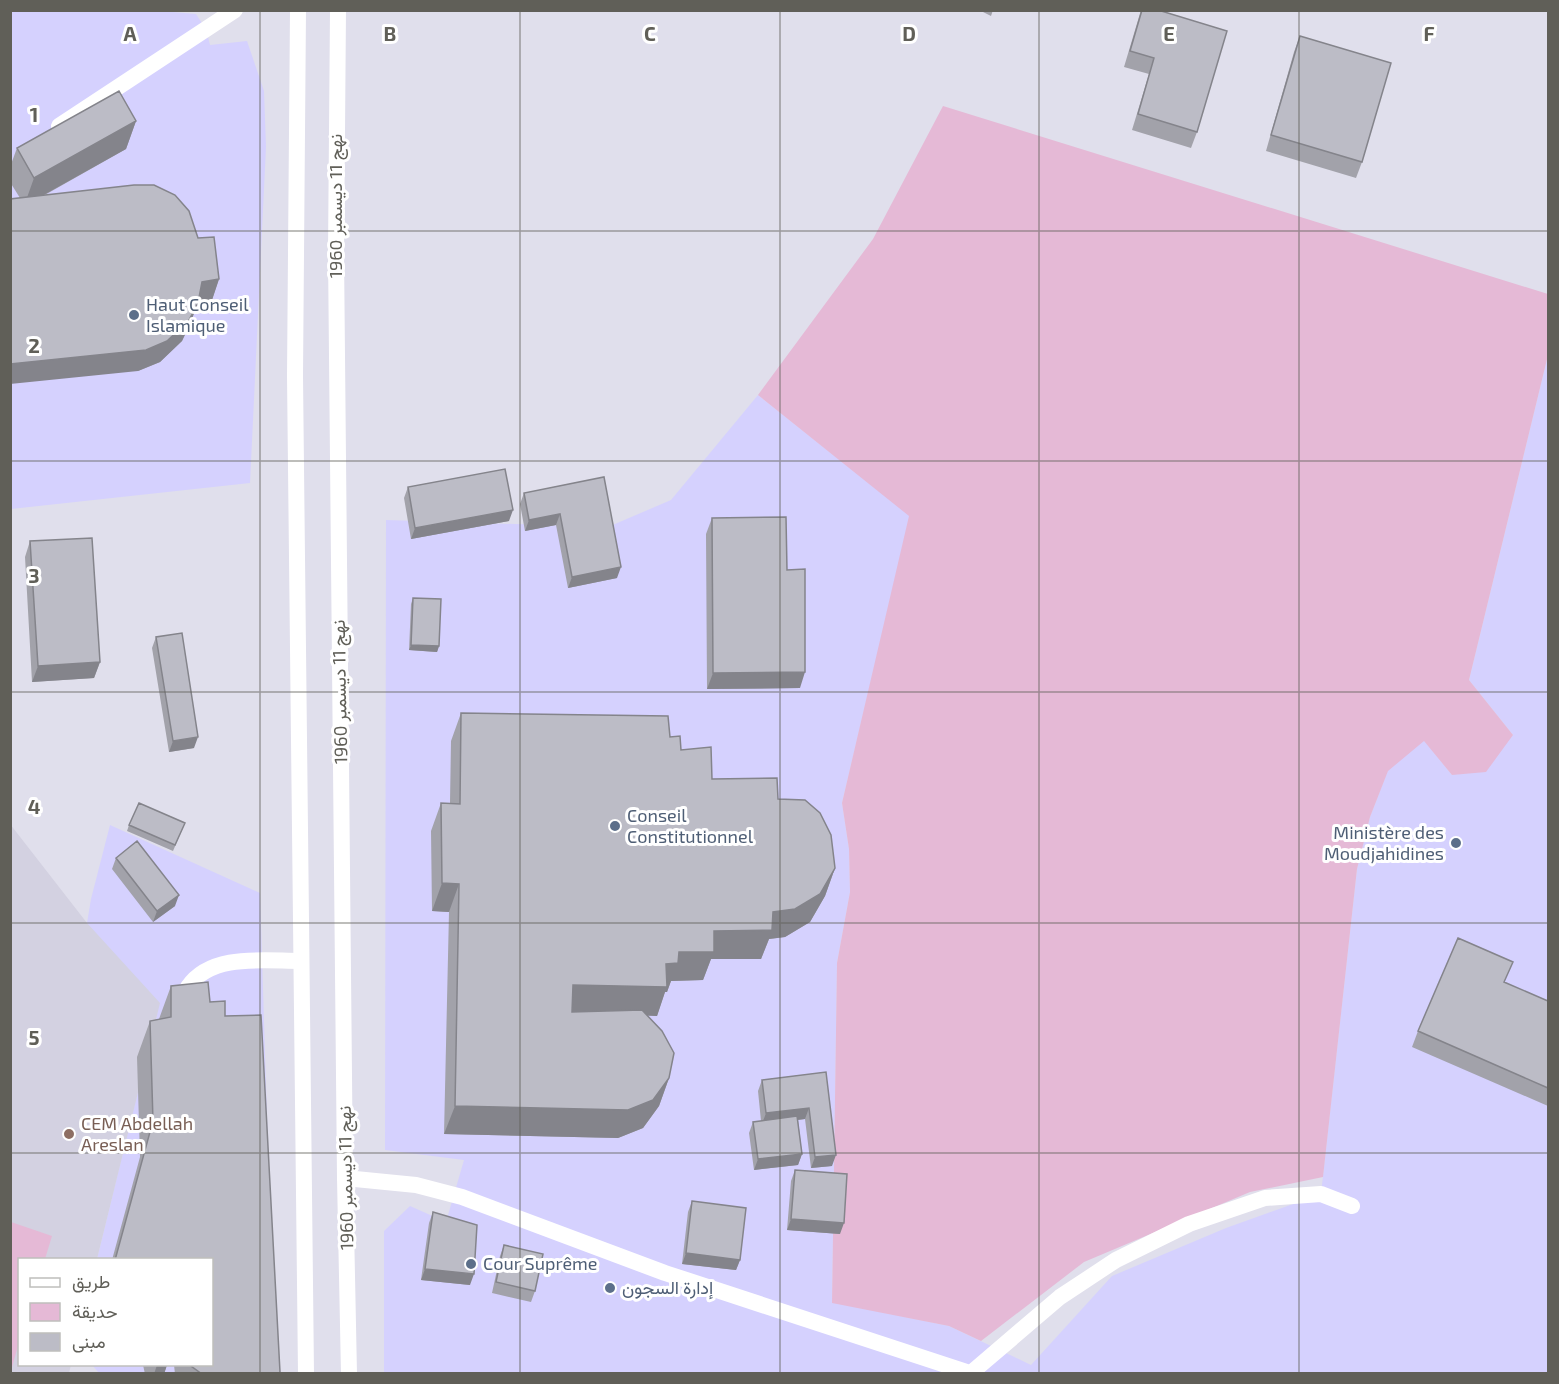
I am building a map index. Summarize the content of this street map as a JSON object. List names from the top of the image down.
{
  "streets": {
    "main road": ["نهج 11 ديسمبر 1960"]
  },
  "places": [
    "Haut Conseil Islamique",
    "Conseil Constitutionnel",
    "Ministère des Moudjahidines",
    "CEM Abdellah Areslan",
    "Cour Suprême",
    "إدارة السجون"
  ],
  "legend": ["طريق", "حديقة", "مبنى"],
  "grid": {
    "columns": [
      "A",
      "B",
      "C",
      "D",
      "E",
      "F"
    ],
    "rows": [
      "1",
      "2",
      "3",
      "4",
      "5"
    ]
  }
}
